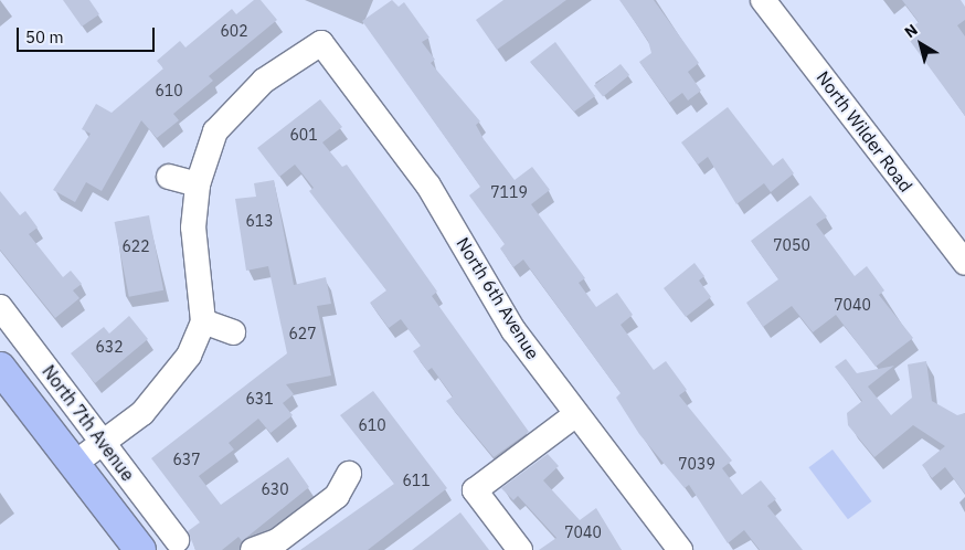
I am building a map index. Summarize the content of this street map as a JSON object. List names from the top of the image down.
{
  "streets": {
    "main road": ["North 7th Avenue"],
    "street": ["North Wilder Road", "North 6th Avenue"]
  },
  "house_numbers": [
    "602",
    "610",
    "601",
    "7119",
    "613",
    "7050",
    "622",
    "7040",
    "627",
    "632",
    "631",
    "610",
    "637",
    "7039",
    "611",
    "630",
    "7040"
  ],
  "scale_bar": "50 m",
  "north": "top left"
}
